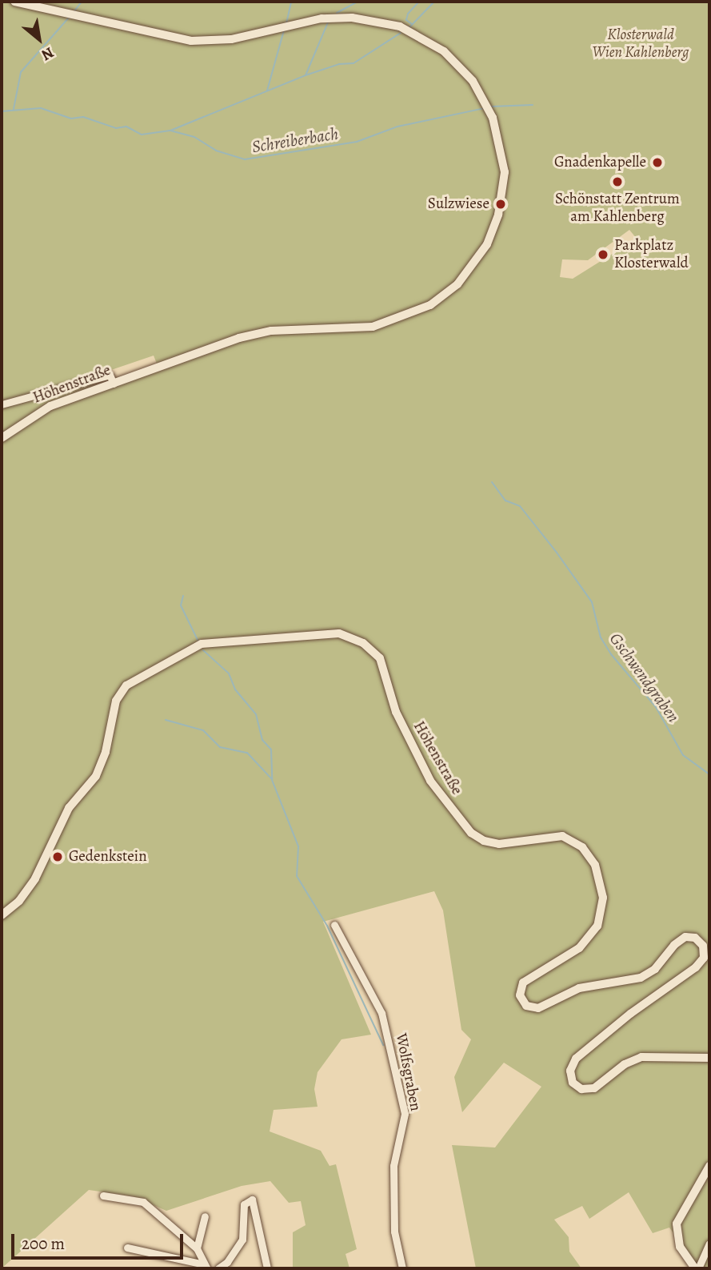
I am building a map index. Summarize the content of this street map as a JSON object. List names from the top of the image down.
{
  "streets": {
    "street": ["Höhenstraße", "Wolfsgraben"]
  },
  "water": ["Schreiberbach", "Gschwendgraben"],
  "parks": ["Klosterwald Wien Kahlenberg"],
  "places": [
    "Gnadenkapelle",
    "Schönstatt Zentrum am Kahlenberg",
    "Sulzwiese",
    "Parkplatz Klosterwald",
    "Gedenkstein"
  ],
  "scale_bar": "200 m",
  "north": "bottom right"
}
